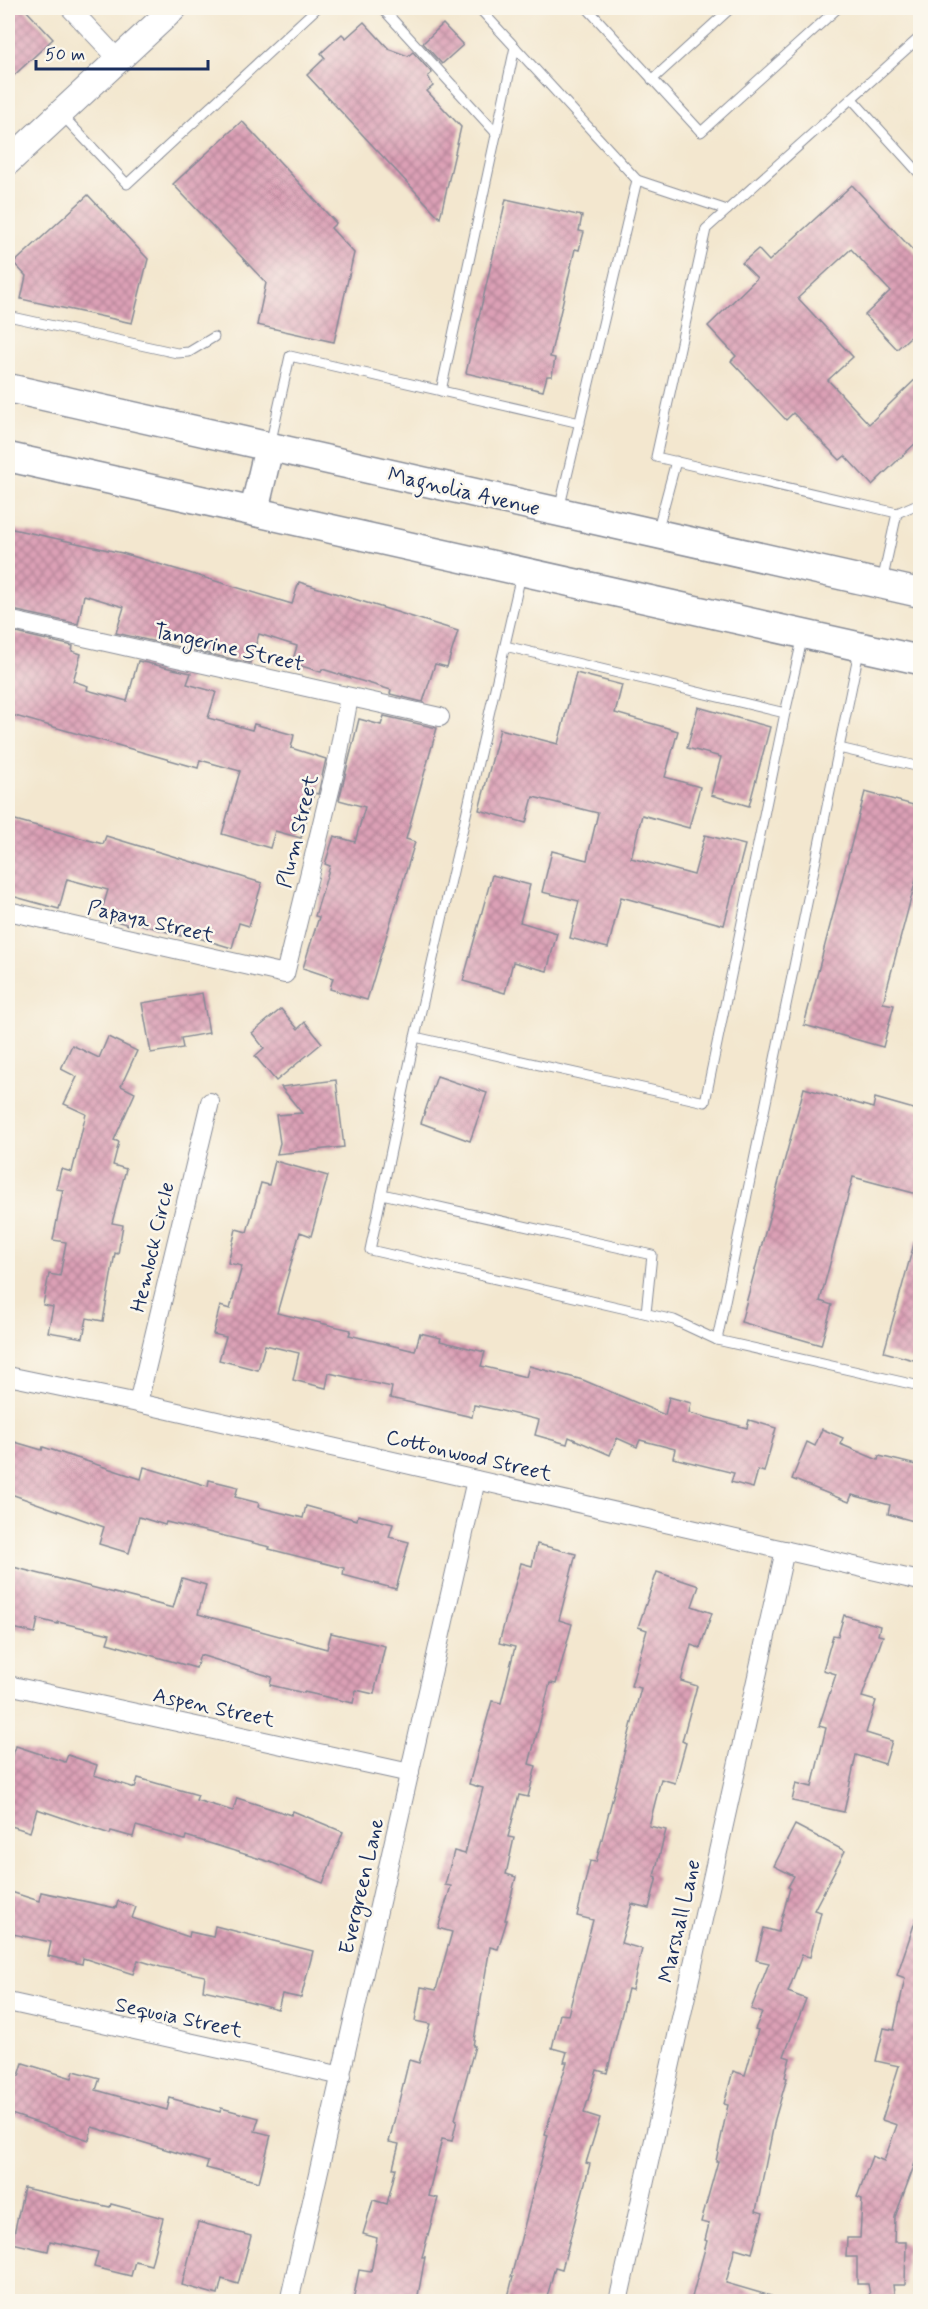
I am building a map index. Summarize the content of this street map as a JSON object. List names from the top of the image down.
{
  "streets": {
    "main road": ["Magnolia Avenue"],
    "street": [
      "Tangerine Street",
      "Plum Street",
      "Papaya Street",
      "Hemlock Circle",
      "Cottonwood Street",
      "Aspen Street",
      "Evergreen Lane",
      "Marshall Lane",
      "Sequoia Street"
    ]
  },
  "crossings": [
    ["Tangerine Street", "Plum Street"],
    ["Plum Street", "Papaya Street"],
    ["Hemlock Circle", "Cottonwood Street"],
    ["Cottonwood Street", "Evergreen Lane"],
    ["Cottonwood Street", "Marshall Lane"],
    ["Aspen Street", "Evergreen Lane"],
    ["Evergreen Lane", "Sequoia Street"]
  ],
  "scale_bar": "50 m"
}
